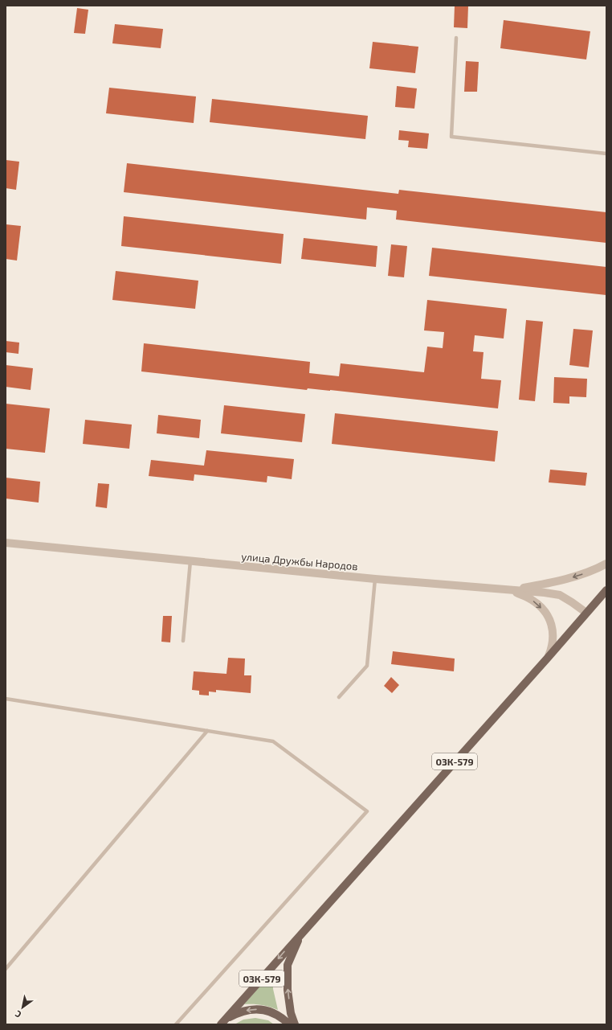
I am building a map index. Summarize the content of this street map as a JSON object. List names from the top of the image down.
{
  "streets": {
    "main road": ["03К-579"],
    "street": ["улица Дружбы Народов"]
  },
  "crossings": [
    ["улица Дружбы Народов", "03К-579"]
  ],
  "north": "bottom left"
}
